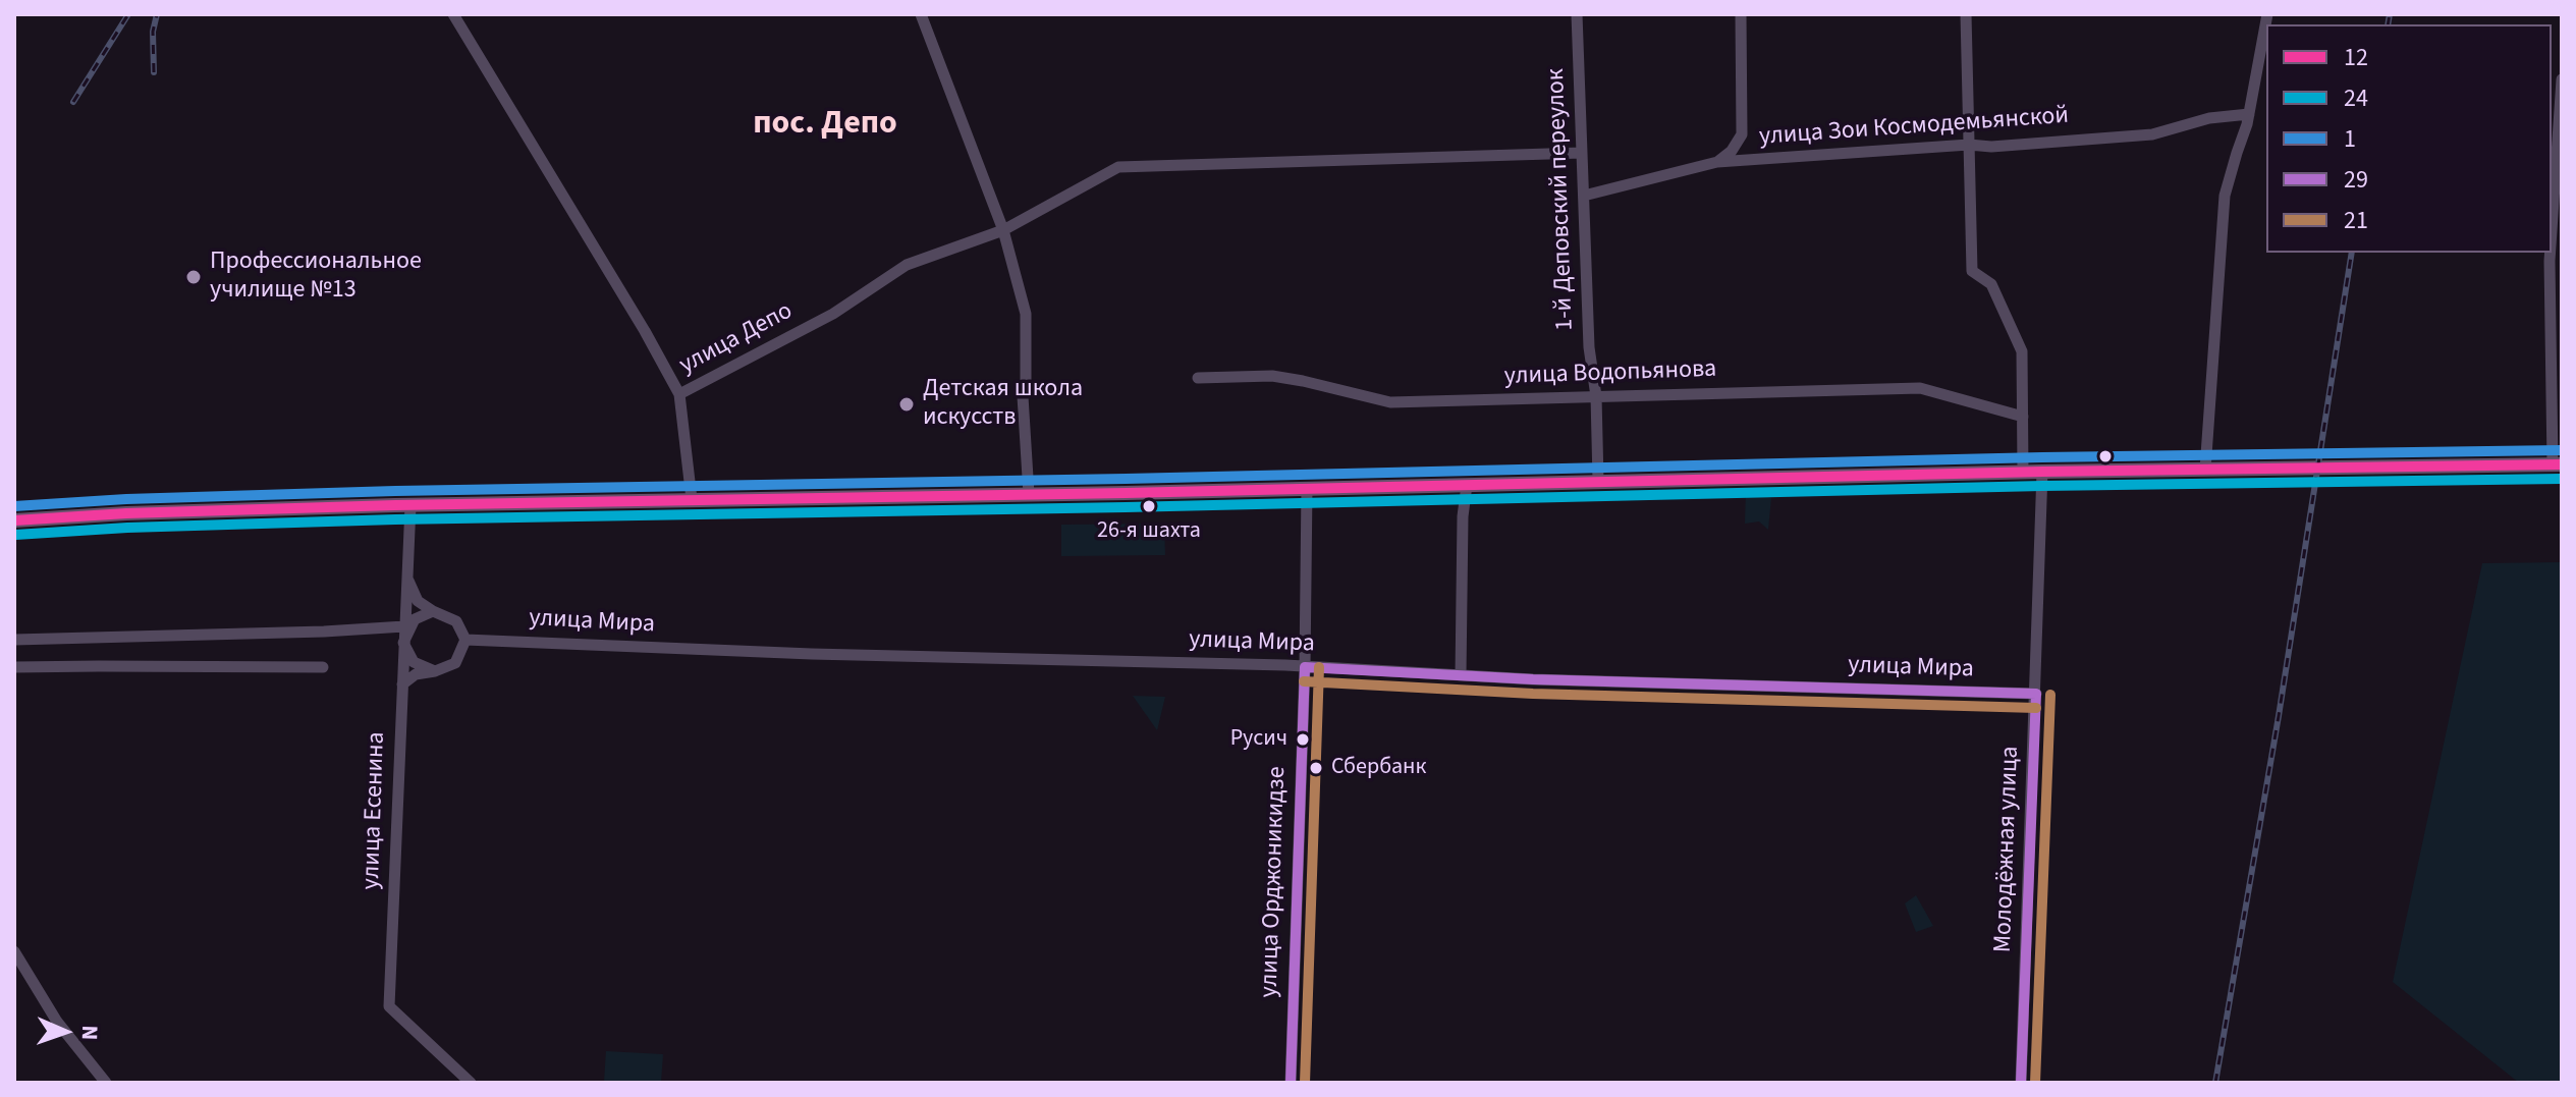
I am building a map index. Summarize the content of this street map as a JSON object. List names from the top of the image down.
{
  "streets": {
    "street": [
      "улица Зои Космодемьянской",
      "1-й Деповский переулок",
      "улица Депо",
      "улица Водопьянова",
      "улица Мира",
      "улица Есенина",
      "Молодёжная улица",
      "улица Орджоникидзе"
    ]
  },
  "crossings": [
    ["улица Зои Космодемьянской", "1-й Деповский переулок"],
    ["1-й Деповский переулок", "улица Водопьянова"],
    ["улица Мира", "улица Есенина"],
    ["улица Мира", "Молодёжная улица"],
    ["улица Мира", "улица Орджоникидзе"]
  ],
  "districts": ["пос. Депо"],
  "places": [
    "Профессиональное училище №13",
    "Детская школа искусств",
    "26-я шахта",
    "Русич",
    "Сбербанк"
  ],
  "lines": [
    "transit line 1",
    "transit line 12",
    "transit line 24",
    "transit line 29",
    "transit line 21"
  ],
  "legend": [
    "12",
    "24",
    "1",
    "29",
    "21"
  ],
  "north": "right"
}
